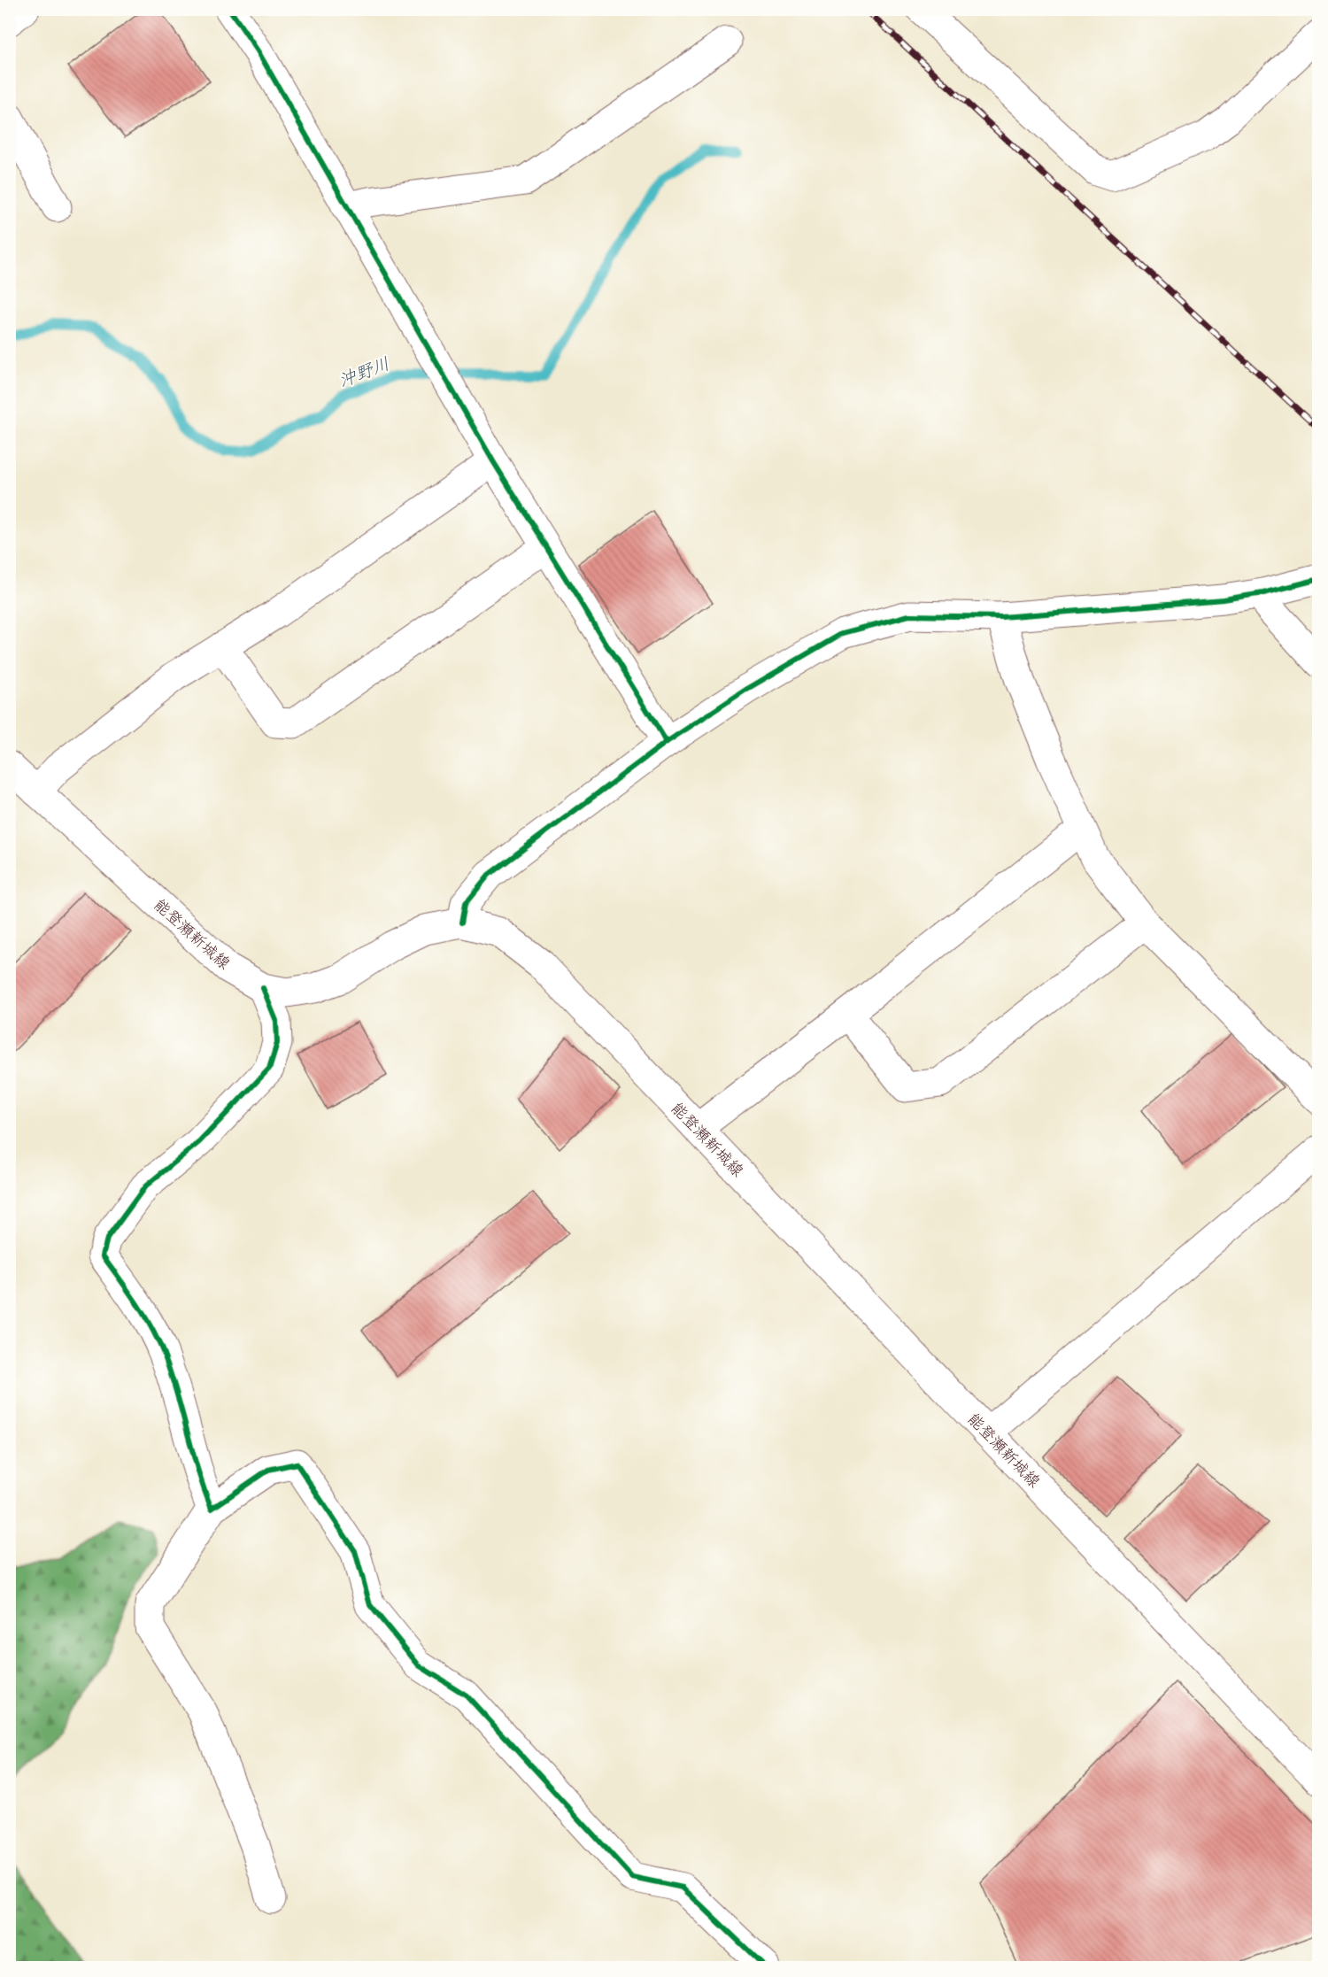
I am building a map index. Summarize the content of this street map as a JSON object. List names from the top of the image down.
{
  "streets": {
    "street": ["能登瀬新城線"]
  },
  "water": ["沖野川"]
}
